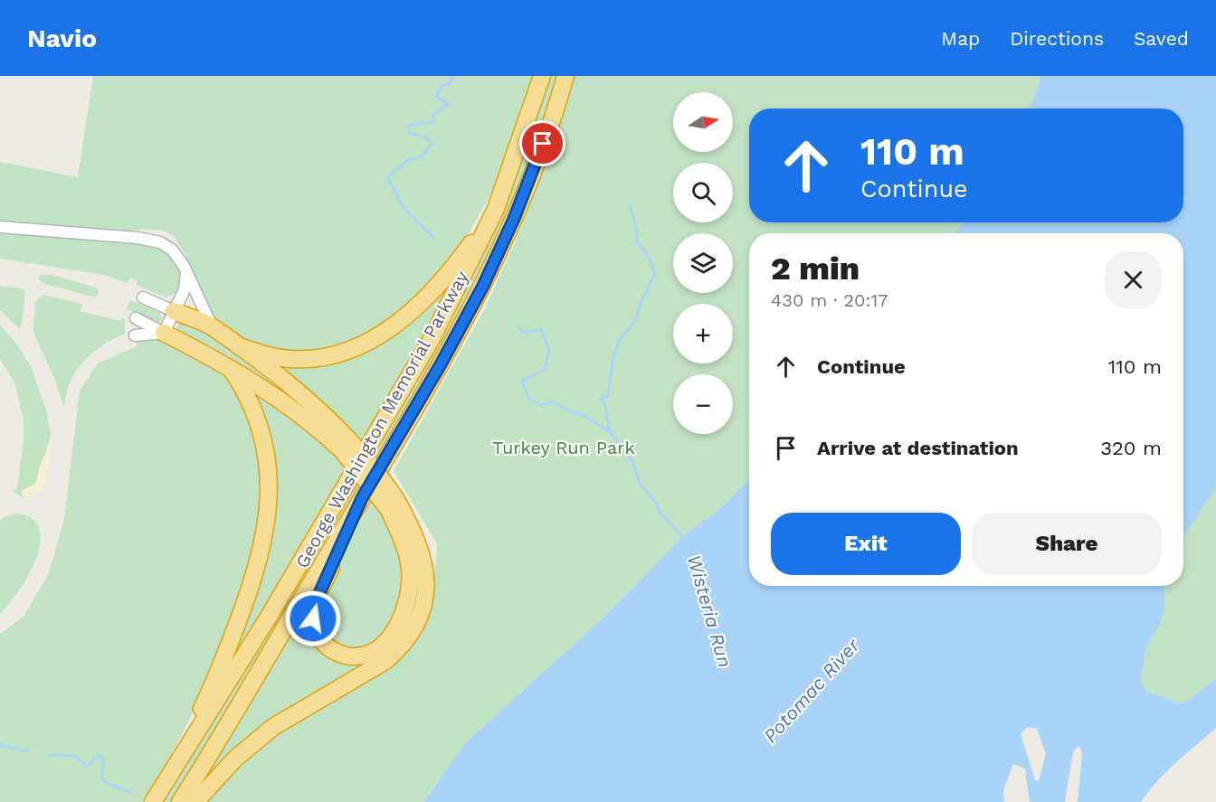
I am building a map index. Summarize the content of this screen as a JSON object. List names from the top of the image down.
{
  "streets": {
    "highway": ["George Washington Memorial Parkway"]
  },
  "water": ["Wisteria Run", "Potomac River"],
  "parks": ["Turkey Run Park"],
  "north": "right",
  "page": {
    "header": "Navio",
    "nav": ["Map", "Directions", "Saved"],
    "map_buttons": ["+", "−"],
    "turn": ["110 m", "Continue"],
    "heading": ["2 min", "430 m · 20:17"],
    "list": [
      {
        "name": "Continue",
        "value": "110 m"
      },
      {
        "name": "Arrive at destination",
        "value": "320 m"
      }
    ],
    "buttons": ["Exit", "Share"]
  }
}
